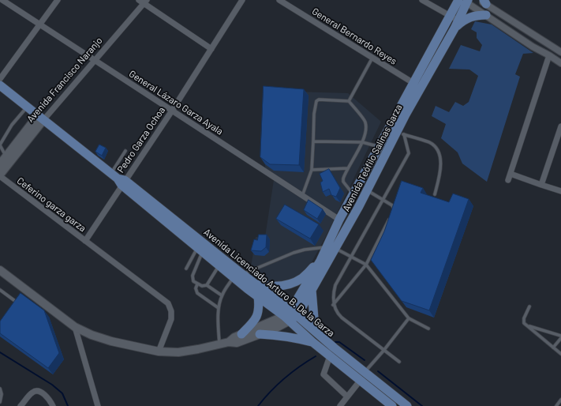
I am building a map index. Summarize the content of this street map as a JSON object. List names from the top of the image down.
{
  "streets": {
    "main road": ["Avenida Francisco Naranjo", "Avenida Teófilo Salinas Garza", "Avenida Licenciado Arturo B. De la Garza"],
    "street": [
      "General Bernardo Reyes",
      "General Lázaro Garza Ayala",
      "Pedro Garza Ochoa",
      "Ceferino garza garza"
    ]
  },
  "crossings": [
    ["General Bernardo Reyes", "Avenida Teófilo Salinas Garza"],
    ["Avenida Francisco Naranjo", "General Lázaro Garza Ayala"],
    ["Avenida Francisco Naranjo", "Ceferino garza garza"],
    ["Avenida Francisco Naranjo", "Avenida Licenciado Arturo B. De la Garza"],
    ["General Lázaro Garza Ayala", "Pedro Garza Ochoa"],
    ["General Lázaro Garza Ayala", "Avenida Teófilo Salinas Garza"],
    ["Pedro Garza Ochoa", "Ceferino garza garza"],
    ["Pedro Garza Ochoa", "Avenida Licenciado Arturo B. De la Garza"],
    ["Avenida Teófilo Salinas Garza", "Avenida Licenciado Arturo B. De la Garza"]
  ]
}
